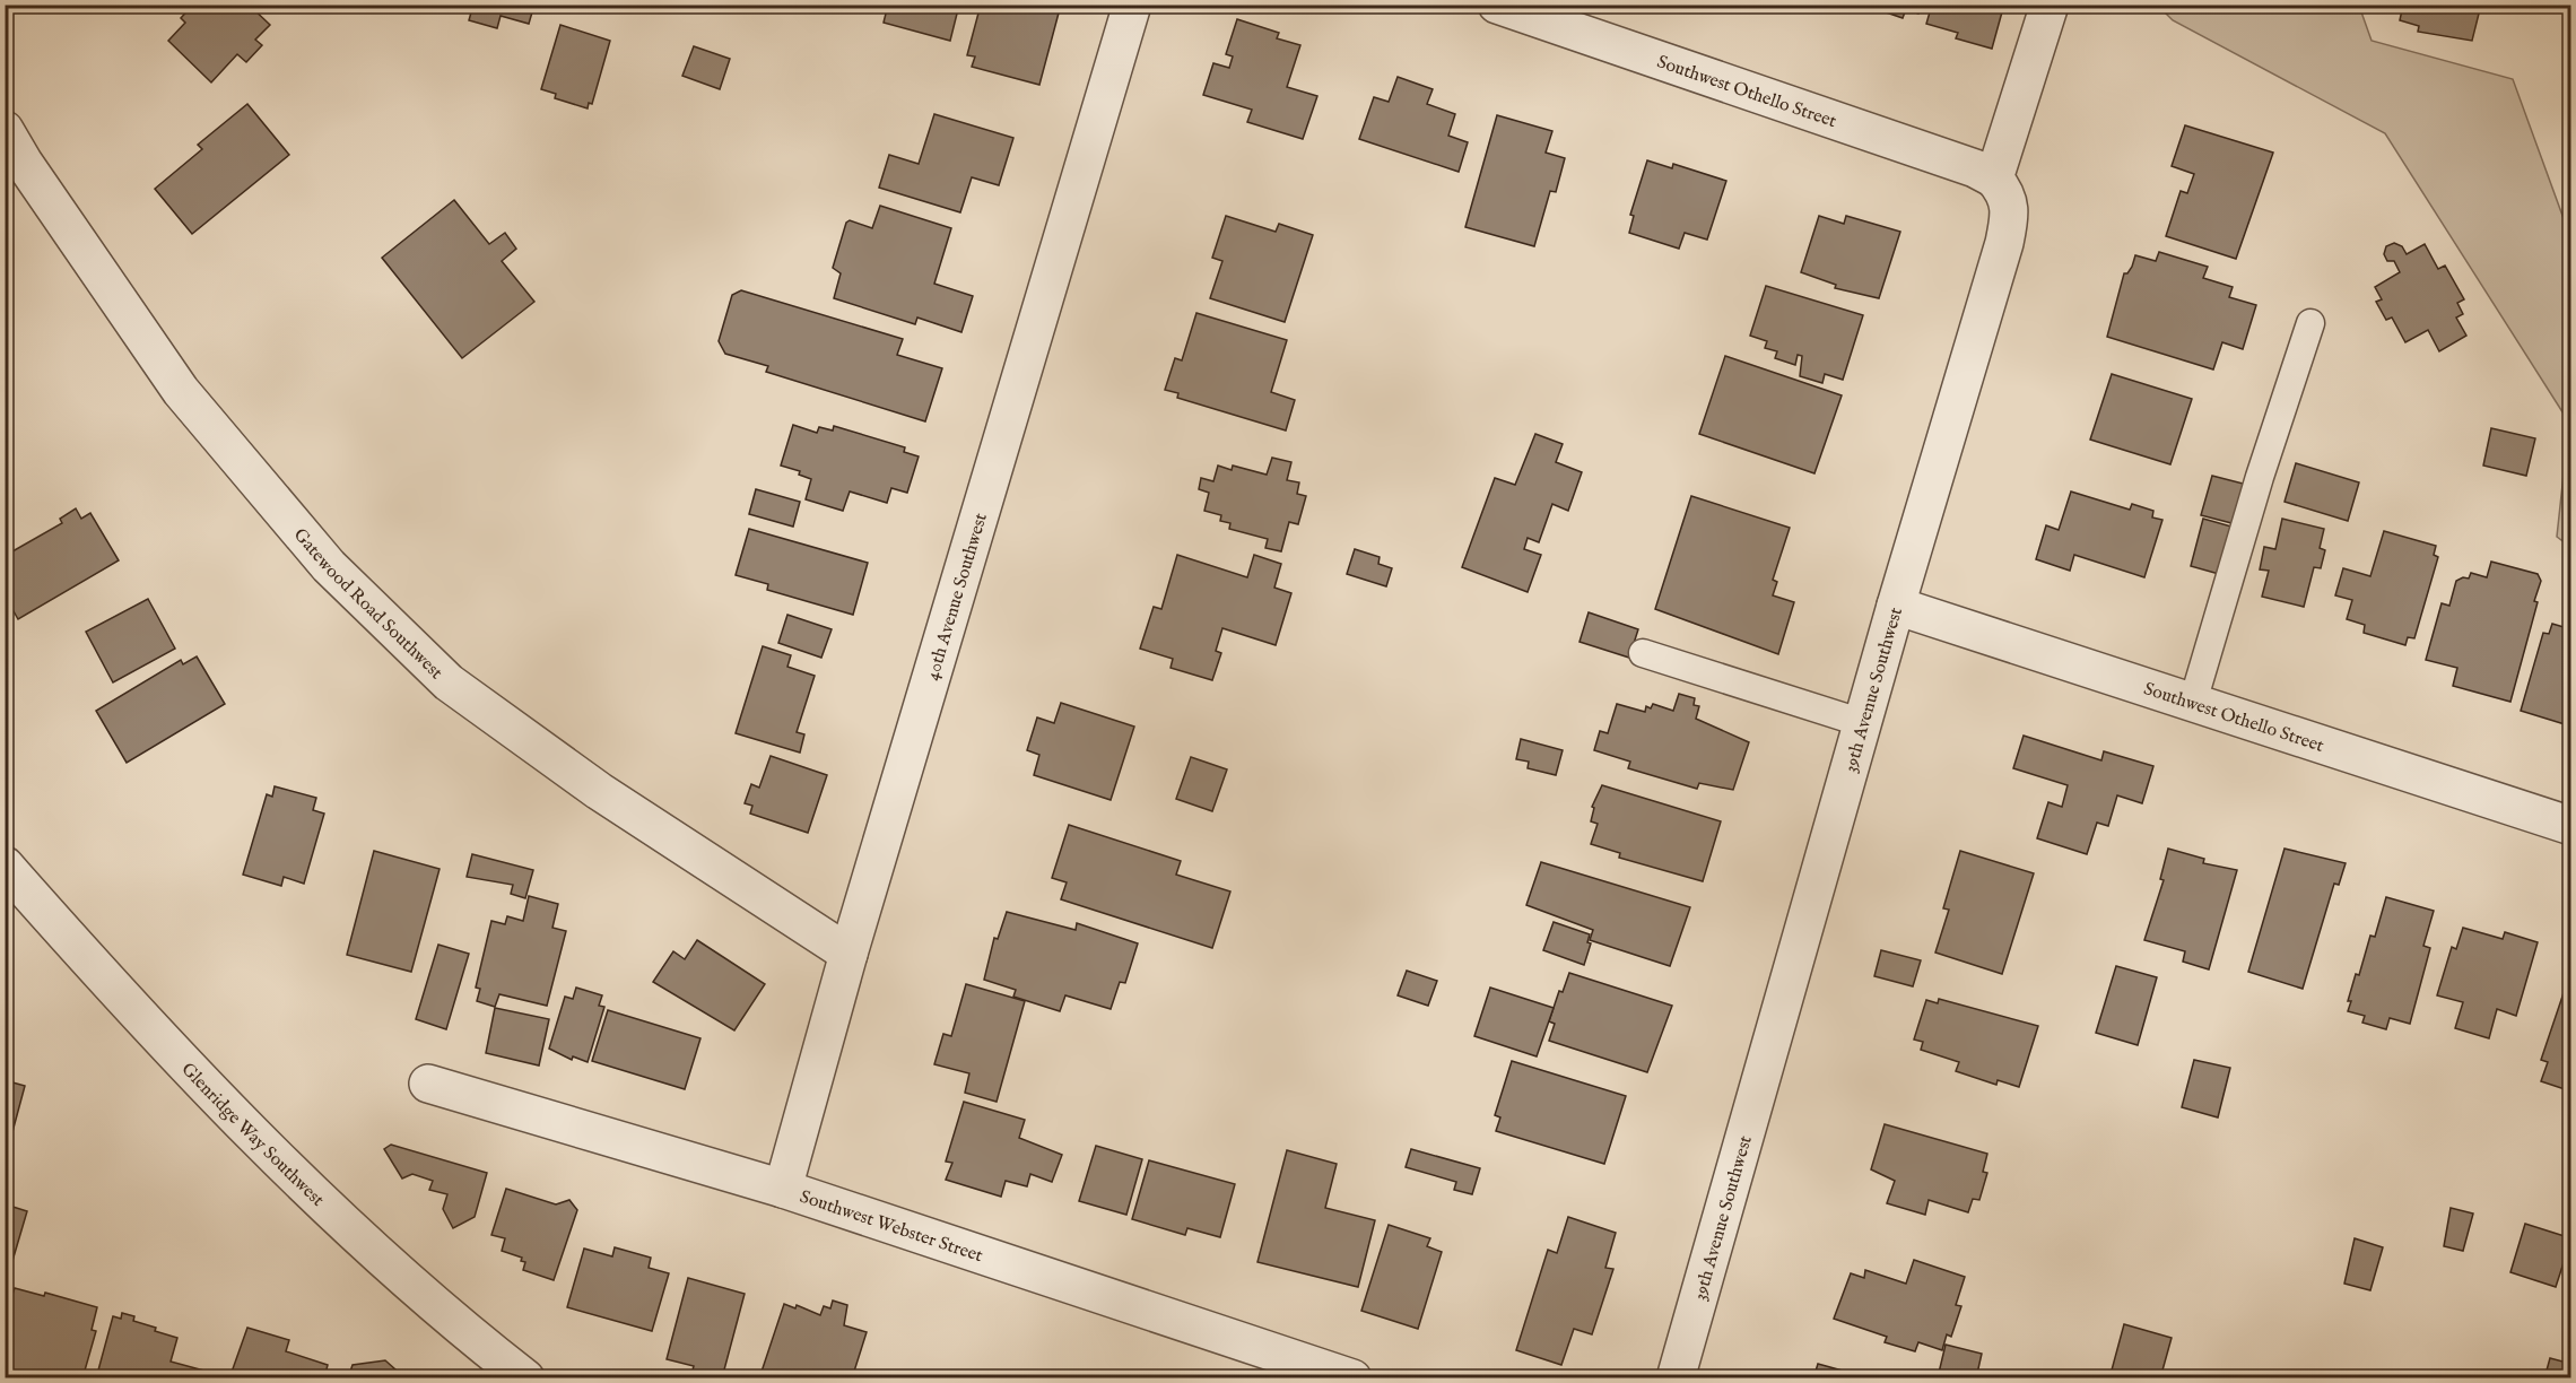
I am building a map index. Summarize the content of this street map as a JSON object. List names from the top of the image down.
{
  "streets": {
    "street": [
      "Southwest Othello Street",
      "40th Avenue Southwest",
      "Gatewood Road Southwest",
      "39th Avenue Southwest",
      "Glenridge Way Southwest",
      "Southwest Webster Street"
    ]
  },
  "crossings": [
    ["Southwest Othello Street", "39th Avenue Southwest"],
    ["40th Avenue Southwest", "Gatewood Road Southwest"],
    ["40th Avenue Southwest", "Southwest Webster Street"]
  ]
}
